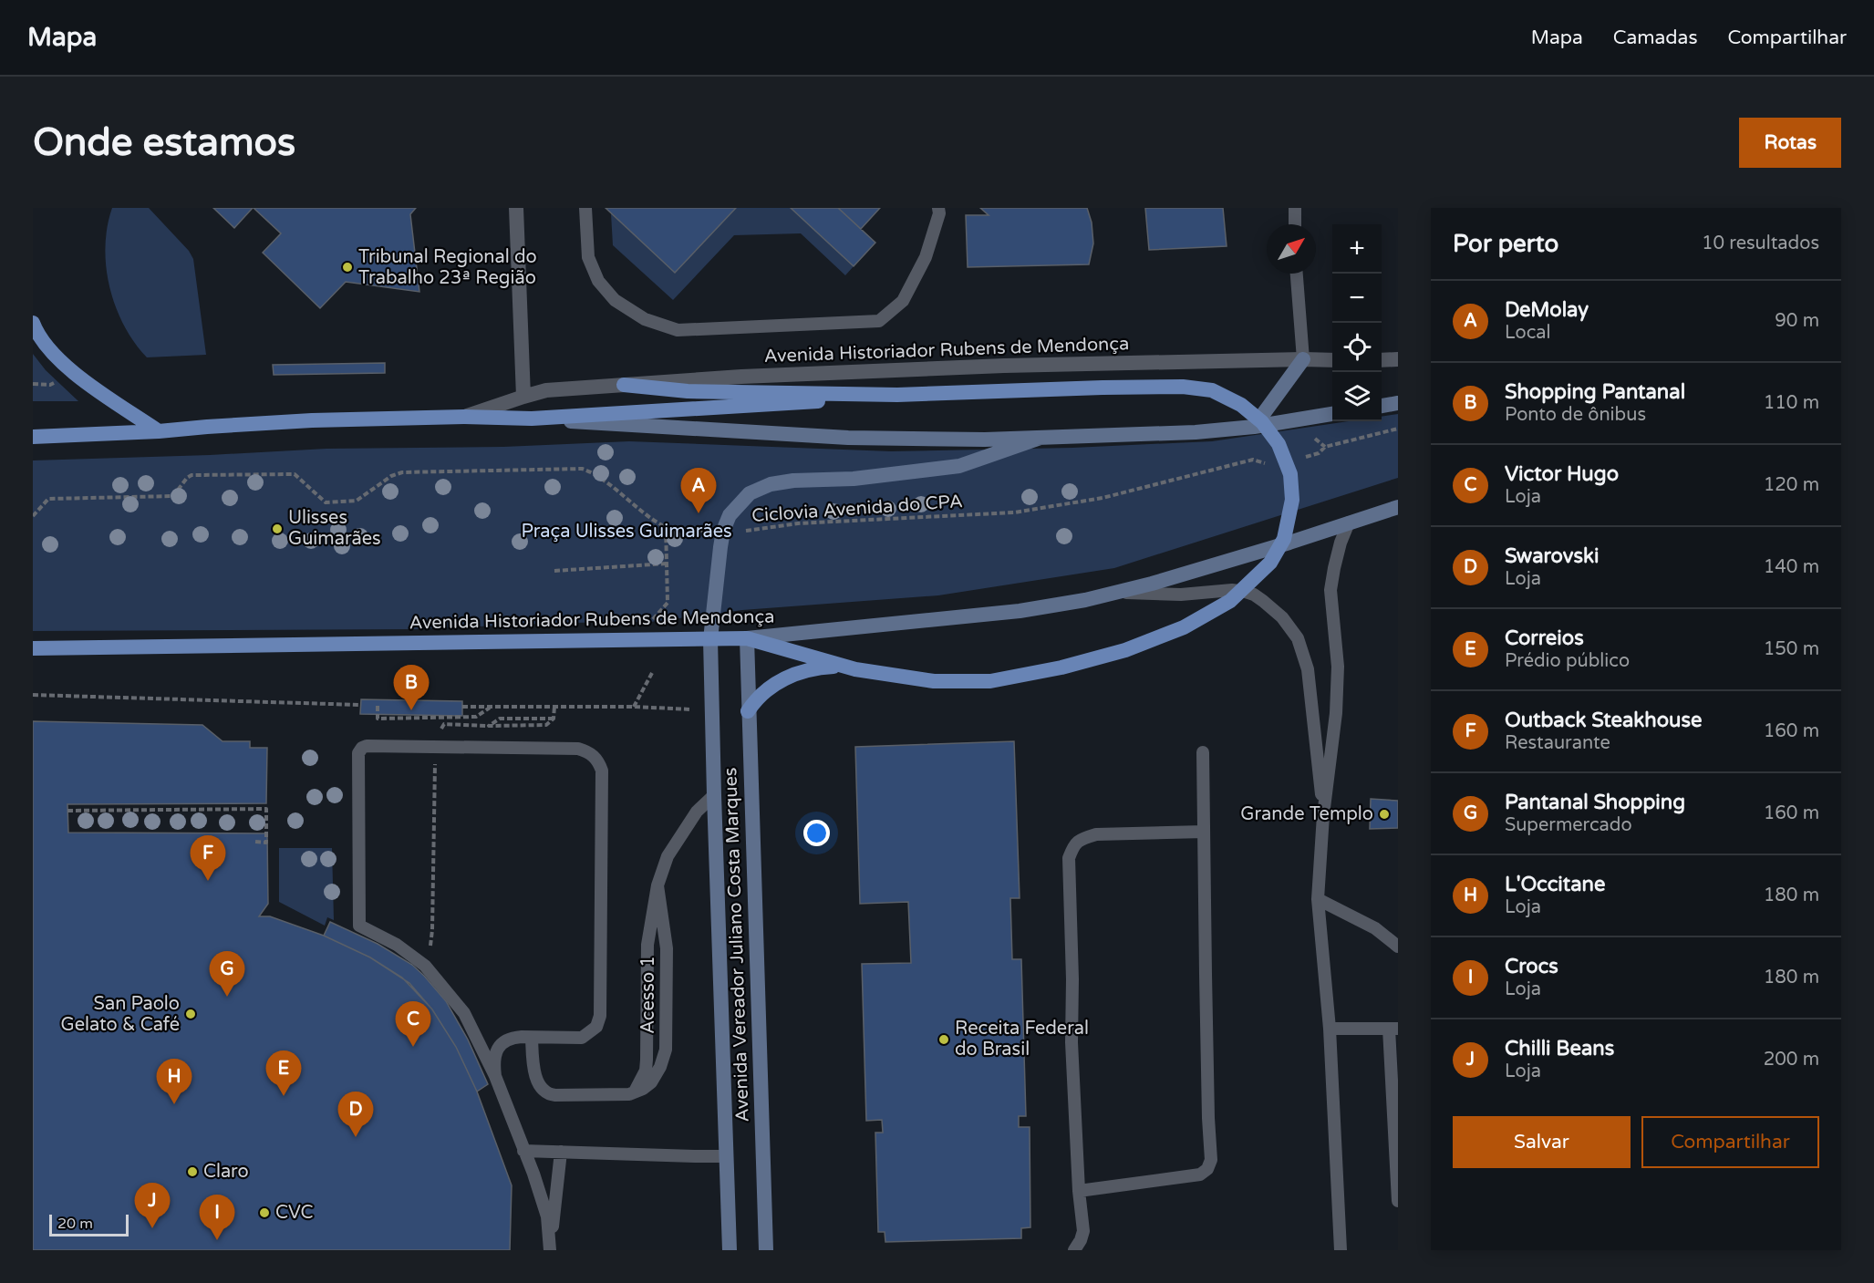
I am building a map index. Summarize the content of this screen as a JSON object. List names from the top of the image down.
{
  "streets": {
    "main road": ["Avenida Historiador Rubens de Mendonça", "Avenida Vereador Juliano Costa Marques"],
    "lane": ["Acesso 1"],
    "path": ["Ciclovia Avenida do CPA"]
  },
  "crossings": [
    ["Avenida Historiador Rubens de Mendonça", "Avenida Vereador Juliano Costa Marques"],
    ["Ciclovia Avenida do CPA", "Avenida Vereador Juliano Costa Marques"],
    ["Avenida Vereador Juliano Costa Marques", "Acesso 1"]
  ],
  "parks": ["Praça Ulisses Guimarães"],
  "places": [
    "Tribunal Regional do Trabalho 23ª Região",
    "Ulisses Guimarães",
    "Grande Templo",
    "San Paolo Gelato & Café",
    "Receita Federal do Brasil",
    "Claro",
    "CVC"
  ],
  "scale_bar": "20 m",
  "north": "top right",
  "page": {
    "header": "Mapa",
    "nav": ["Mapa", "Camadas", "Compartilhar"],
    "buttons": [
      "Rotas",
      ["Salvar", "Compartilhar"]
    ],
    "title": "Onde estamos",
    "heading": ["Por perto", "10 resultados"],
    "map_buttons": ["+", "−"],
    "list": [
      {
        "mark": "A",
        "name": "DeMolay",
        "note": "Local",
        "value": "90 m"
      },
      {
        "mark": "B",
        "name": "Shopping Pantanal",
        "note": "Ponto de ônibus",
        "value": "110 m"
      },
      {
        "mark": "C",
        "name": "Victor Hugo",
        "note": "Loja",
        "value": "120 m"
      },
      {
        "mark": "D",
        "name": "Swarovski",
        "note": "Loja",
        "value": "140 m"
      },
      {
        "mark": "E",
        "name": "Correios",
        "note": "Prédio público",
        "value": "150 m"
      },
      {
        "mark": "F",
        "name": "Outback Steakhouse",
        "note": "Restaurante",
        "value": "160 m"
      },
      {
        "mark": "G",
        "name": "Pantanal Shopping",
        "note": "Supermercado",
        "value": "160 m"
      },
      {
        "mark": "H",
        "name": "L'Occitane",
        "note": "Loja",
        "value": "180 m"
      },
      {
        "mark": "I",
        "name": "Crocs",
        "note": "Loja",
        "value": "180 m"
      },
      {
        "mark": "J",
        "name": "Chilli Beans",
        "note": "Loja",
        "value": "200 m"
      }
    ],
    "pins": [
      "A",
      "B",
      "F",
      "G",
      "C",
      "E",
      "H",
      "D",
      "J",
      "I"
    ],
    "scale": "20 m"
  }
}
